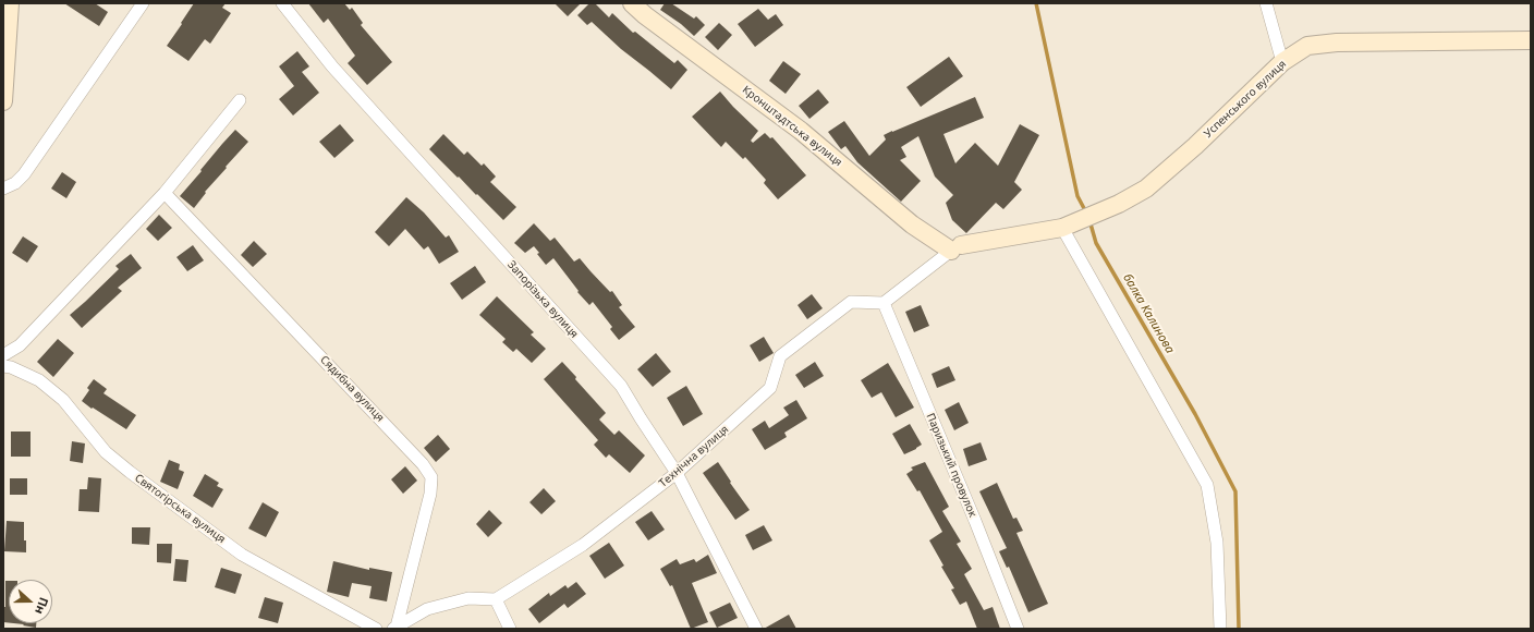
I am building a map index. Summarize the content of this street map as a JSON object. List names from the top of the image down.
{
  "streets": {
    "street": [
      "Успенського вулиця",
      "Кронштадтська вулиця",
      "Запорізька вулиця",
      "Сядибна вулиця",
      "Технічна вулиця",
      "Паризький провулок",
      "Святогірська вулиця"
    ]
  },
  "crossings": [
    ["Успенського вулиця", "Кронштадтська вулиця"],
    ["Запорізька вулиця", "Технічна вулиця"],
    ["Технічна вулиця", "Паризький провулок"]
  ],
  "water": ["балка Калинова"],
  "north": "right"
}
